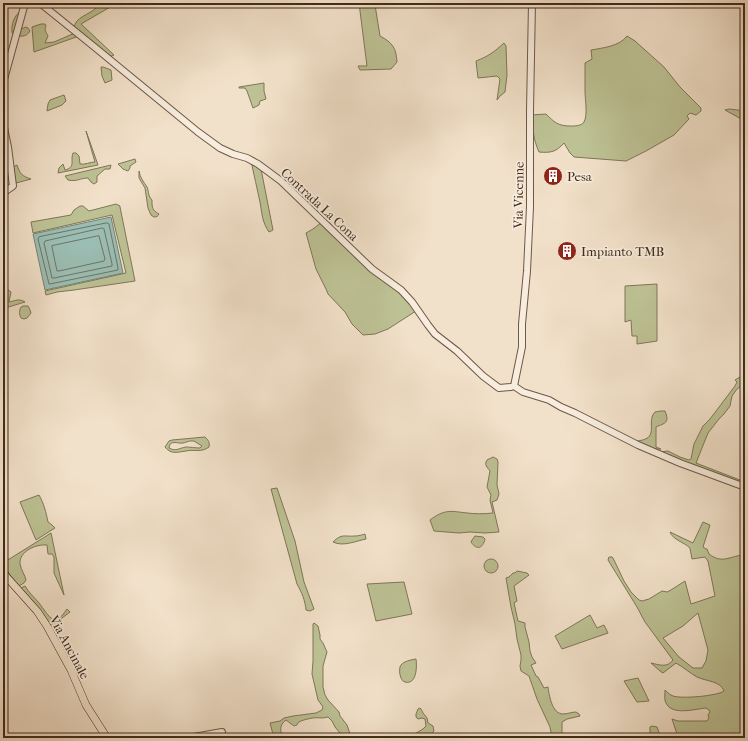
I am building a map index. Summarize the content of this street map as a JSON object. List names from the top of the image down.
{
  "streets": {
    "main road": ["Via Ancinale"],
    "street": ["Via Vicenne", "Contrada La Cona"]
  },
  "crossings": [
    ["Via Vicenne", "Contrada La Cona"]
  ],
  "places": {
    "building": ["Pesa", "Impianto TMB"]
  }
}
